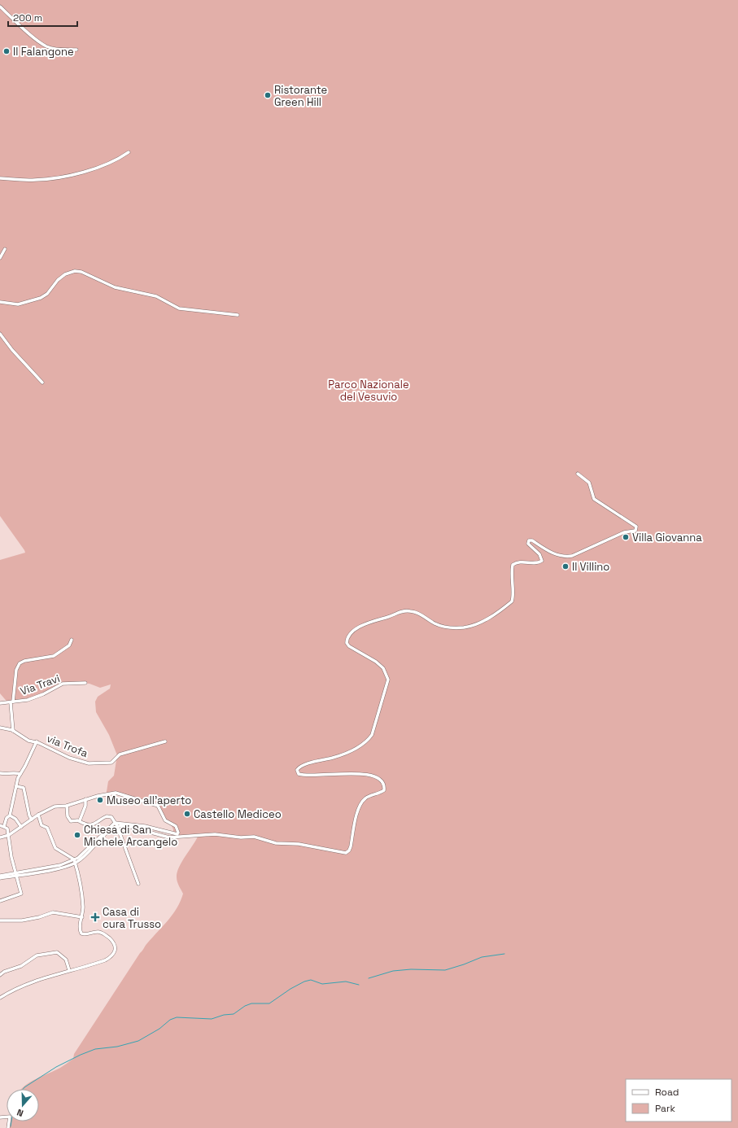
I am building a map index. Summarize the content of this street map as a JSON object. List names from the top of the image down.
{
  "streets": {
    "street": ["Via Travi", "via Trofa"]
  },
  "parks": ["Parco Nazionale del Vesuvio"],
  "places": {
    "other": [
      "Il Falangone",
      "Ristorante Green Hill",
      "Villa Giovanna",
      "Il Villino",
      "Museo all'aperto",
      "Castello Mediceo",
      "Chiesa di San Michele Arcangelo"
    ],
    "health": ["Casa di cura Trusso"]
  },
  "legend": ["Road", "Park"],
  "scale_bar": "200 m",
  "north": "bottom"
}
